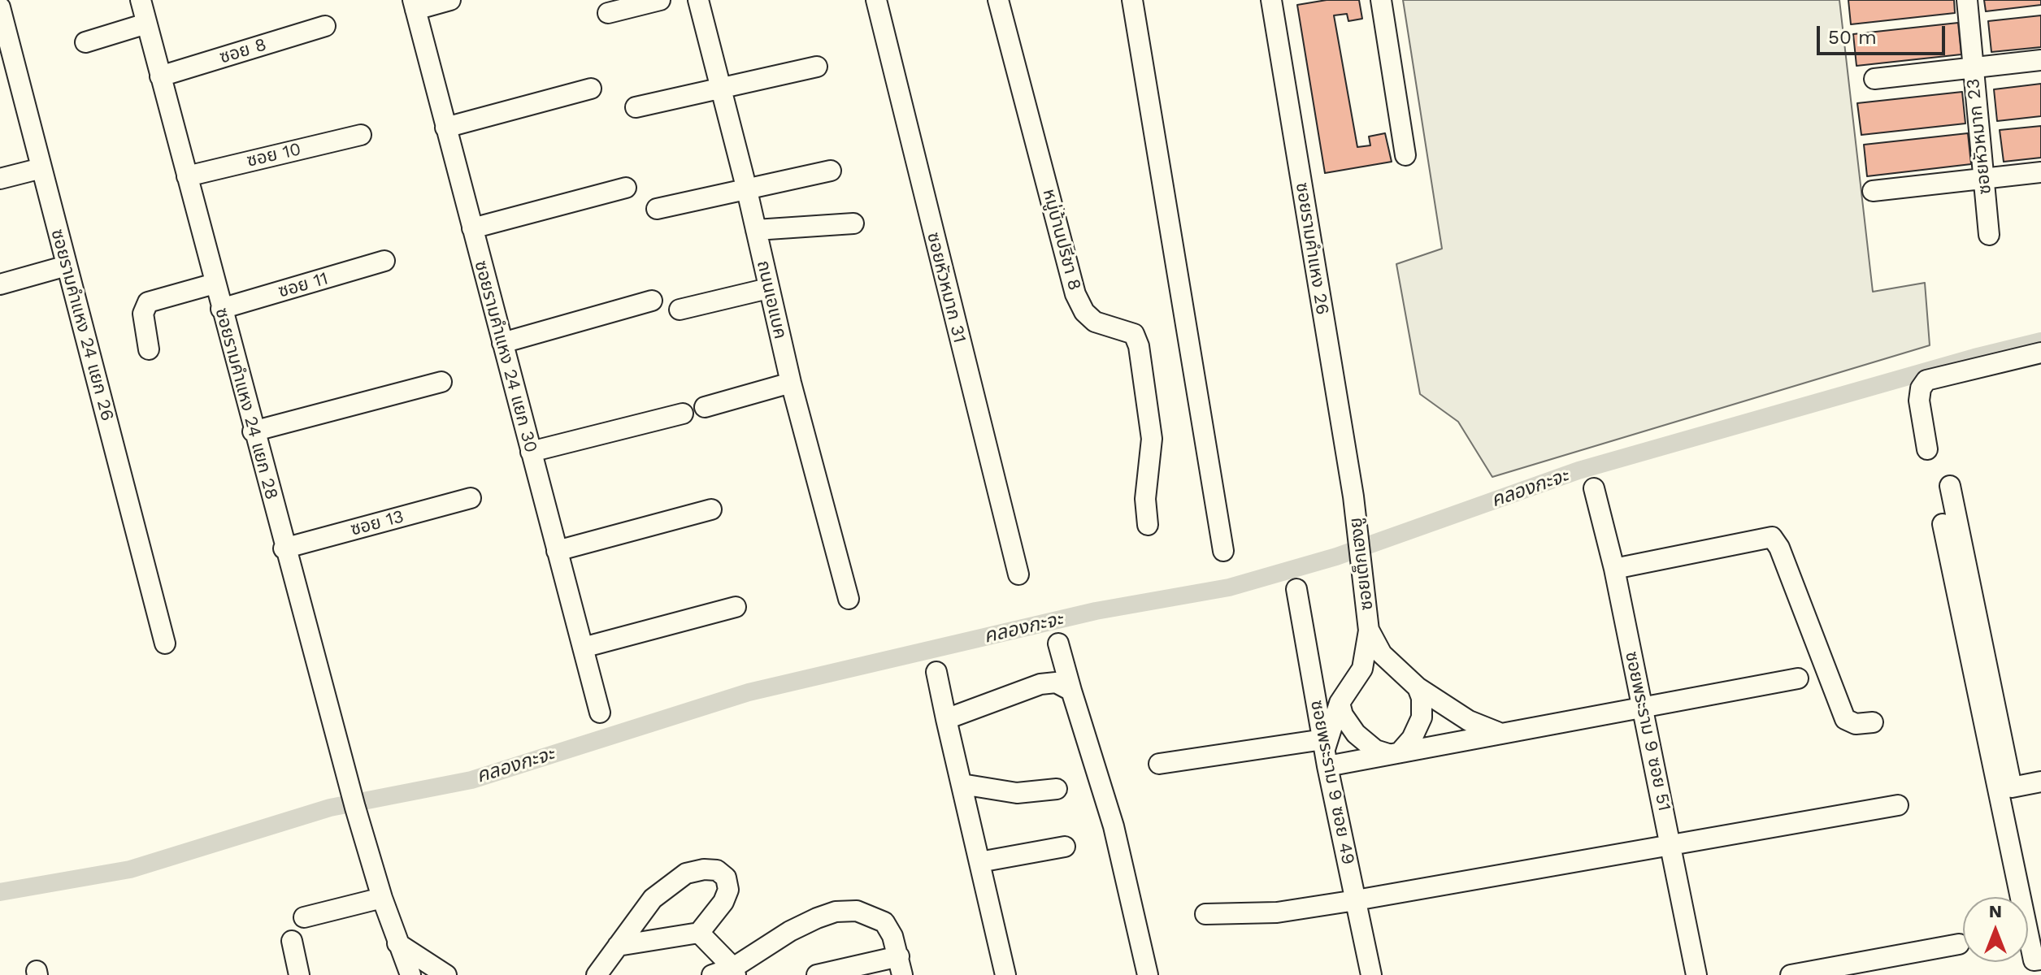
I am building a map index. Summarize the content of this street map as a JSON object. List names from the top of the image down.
{
  "streets": {
    "street": [
      "ซอย 8",
      "ซอยหัวหมาก 23",
      "ซอย 10",
      "หมู่บ้านปรีชา 8",
      "ซอยรามคำแหง 26",
      "ซอย 11",
      "ซอยหัวหมาก 31",
      "ถนนเอแบค",
      "ซอยรามคำแหง 24 แยก 26",
      "ซอยรามคำแหง 24 แยก 30",
      "ซอยรามคำแหง 24 แยก 28",
      "ซอย 13",
      "ซอยเต็กเฮงยู",
      "ซอยพระราม 9 ซอย 51",
      "ซอยพระราม 9 ซอย 49"
    ]
  },
  "crossings": [
    ["ซอย 8", "ซอยรามคำแหง 24 แยก 28"],
    ["ซอย 10", "ซอยรามคำแหง 24 แยก 28"],
    ["ซอยรามคำแหง 26", "ซอยเต็กเฮงยู"],
    ["ซอย 11", "ซอยรามคำแหง 24 แยก 28"],
    ["ซอยรามคำแหง 24 แยก 28", "ซอย 13"],
    ["ซอยเต็กเฮงยู", "ซอยพระราม 9 ซอย 49"]
  ],
  "water": ["คลองกะจะ"],
  "scale_bar": "50 m",
  "north": "top"
}
